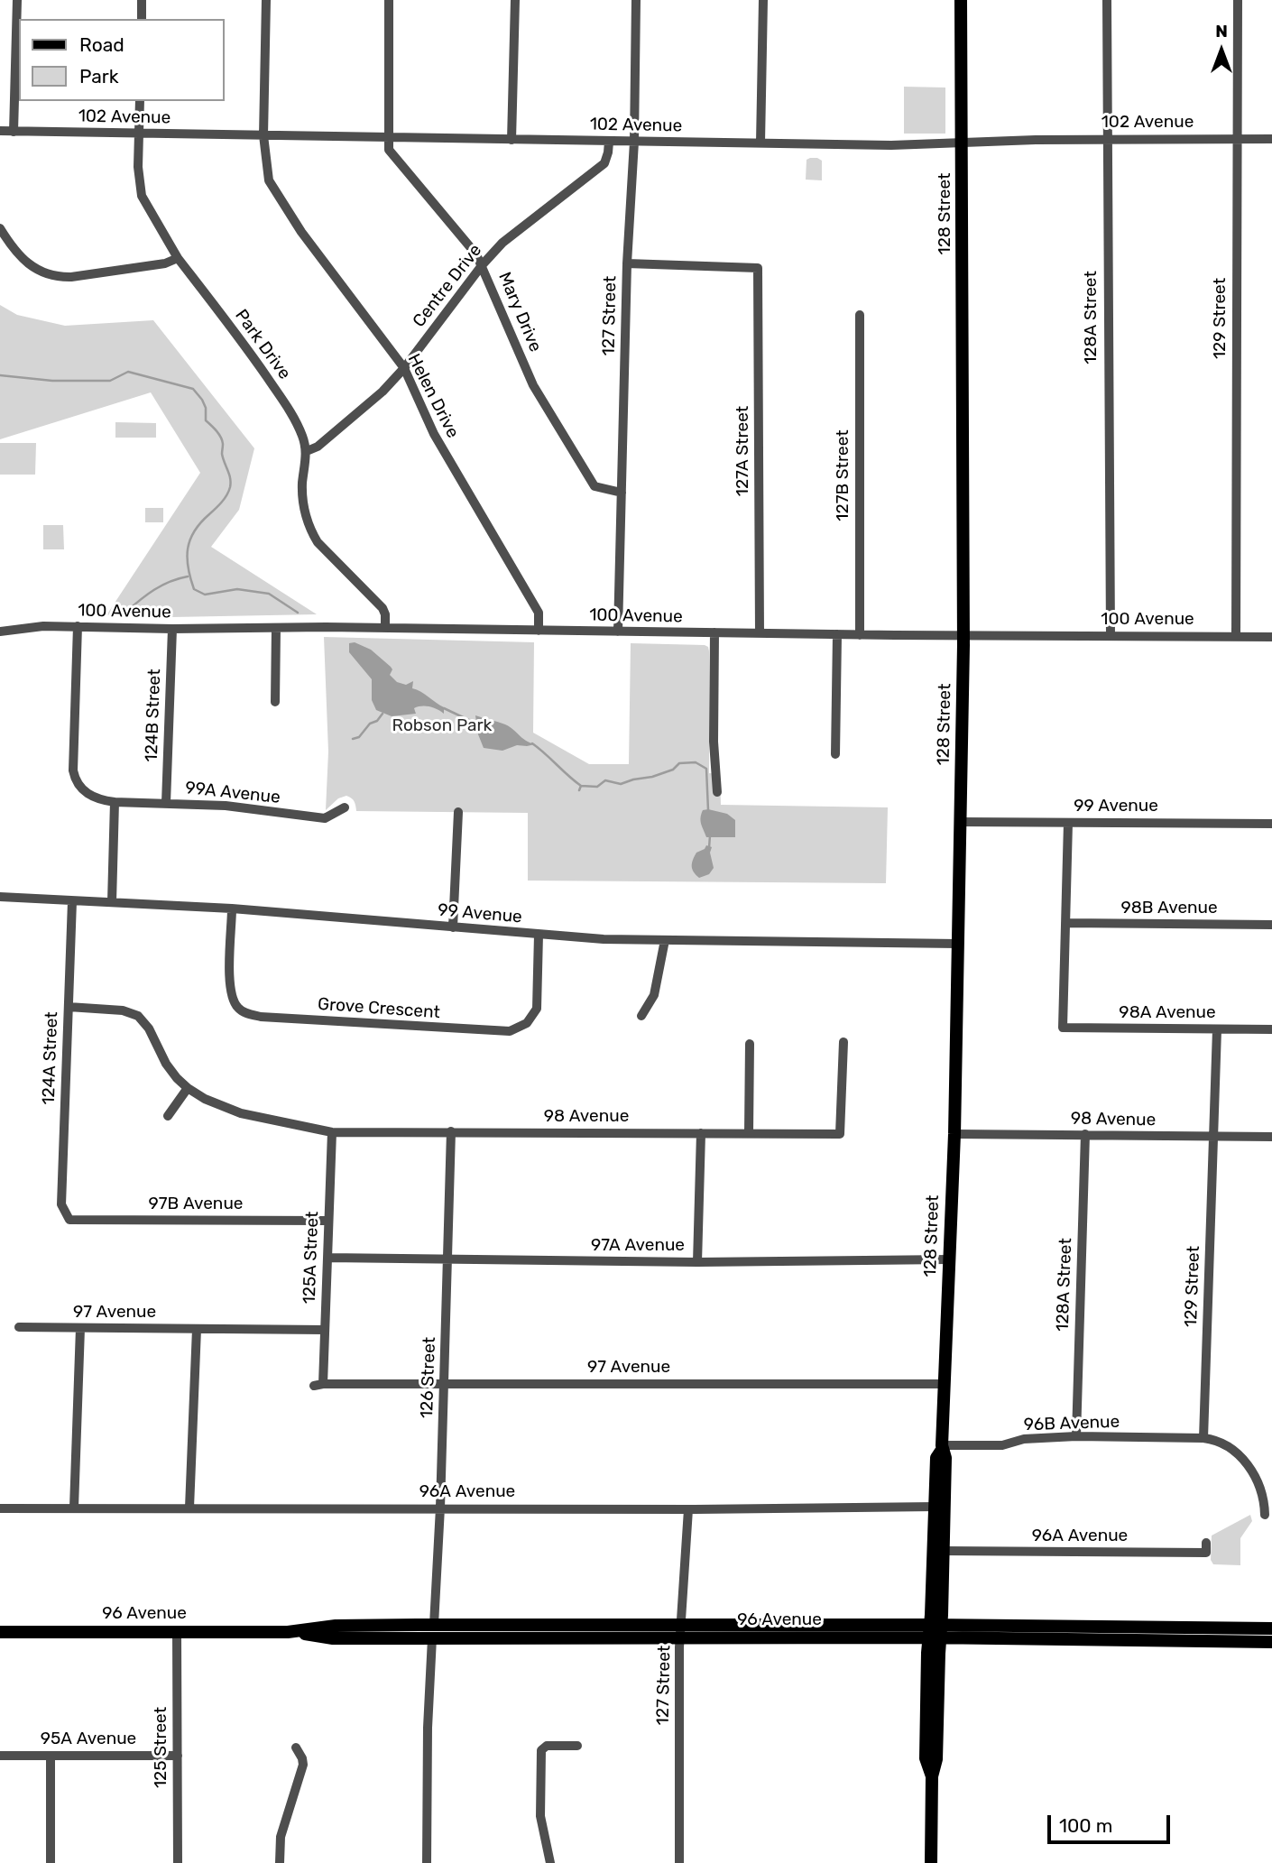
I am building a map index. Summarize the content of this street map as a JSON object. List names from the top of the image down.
{
  "streets": {
    "main road": ["128 Street", "96 Avenue"],
    "street": [
      "102 Avenue",
      "Centre Drive",
      "Mary Drive",
      "127 Street",
      "128A Street",
      "129 Street",
      "Park Drive",
      "Helen Drive",
      "127A Street",
      "127B Street",
      "100 Avenue",
      "124B Street",
      "99A Avenue",
      "99 Avenue",
      "98B Avenue",
      "Grove Crescent",
      "98A Avenue",
      "124A Street",
      "98 Avenue",
      "97B Avenue",
      "97A Avenue",
      "125A Street",
      "97 Avenue",
      "126 Street",
      "96B Avenue",
      "96A Avenue",
      "95A Avenue",
      "125 Street"
    ]
  },
  "crossings": [
    ["102 Avenue", "128 Street"],
    ["102 Avenue", "Centre Drive"],
    ["102 Avenue", "Mary Drive"],
    ["102 Avenue", "127 Street"],
    ["102 Avenue", "128A Street"],
    ["102 Avenue", "129 Street"],
    ["102 Avenue", "Park Drive"],
    ["102 Avenue", "Helen Drive"],
    ["128 Street", "100 Avenue"],
    ["128 Street", "99 Avenue"],
    ["128 Street", "98 Avenue"],
    ["128 Street", "97A Avenue"],
    ["128 Street", "97 Avenue"],
    ["128 Street", "96B Avenue"],
    ["128 Street", "96A Avenue"],
    ["128 Street", "96 Avenue"],
    ["Centre Drive", "Mary Drive"],
    ["Centre Drive", "Park Drive"],
    ["Centre Drive", "Helen Drive"],
    ["Mary Drive", "127 Street"],
    ["127 Street", "127A Street"],
    ["127 Street", "100 Avenue"],
    ["127 Street", "96A Avenue"],
    ["127 Street", "96 Avenue"],
    ["128A Street", "100 Avenue"],
    ["128A Street", "98 Avenue"],
    ["128A Street", "96B Avenue"],
    ["129 Street", "100 Avenue"],
    ["129 Street", "98A Avenue"],
    ["129 Street", "98 Avenue"],
    ["129 Street", "96B Avenue"],
    ["Park Drive", "100 Avenue"],
    ["Helen Drive", "100 Avenue"],
    ["127A Street", "100 Avenue"],
    ["127B Street", "100 Avenue"],
    ["100 Avenue", "124B Street"],
    ["124B Street", "99A Avenue"],
    ["99 Avenue", "Grove Crescent"],
    ["99 Avenue", "124A Street"],
    ["98B Avenue", "98A Avenue"],
    ["124A Street", "98 Avenue"],
    ["124A Street", "97B Avenue"],
    ["98 Avenue", "125A Street"],
    ["98 Avenue", "126 Street"],
    ["97B Avenue", "125A Street"],
    ["97A Avenue", "125A Street"],
    ["97A Avenue", "126 Street"],
    ["125A Street", "97 Avenue"],
    ["97 Avenue", "126 Street"],
    ["126 Street", "96A Avenue"],
    ["126 Street", "96 Avenue"],
    ["96 Avenue", "125 Street"],
    ["95A Avenue", "125 Street"]
  ],
  "parks": ["Robson Park"],
  "legend": ["Road", "Park"],
  "scale_bar": "100 m",
  "north": "top"
}
